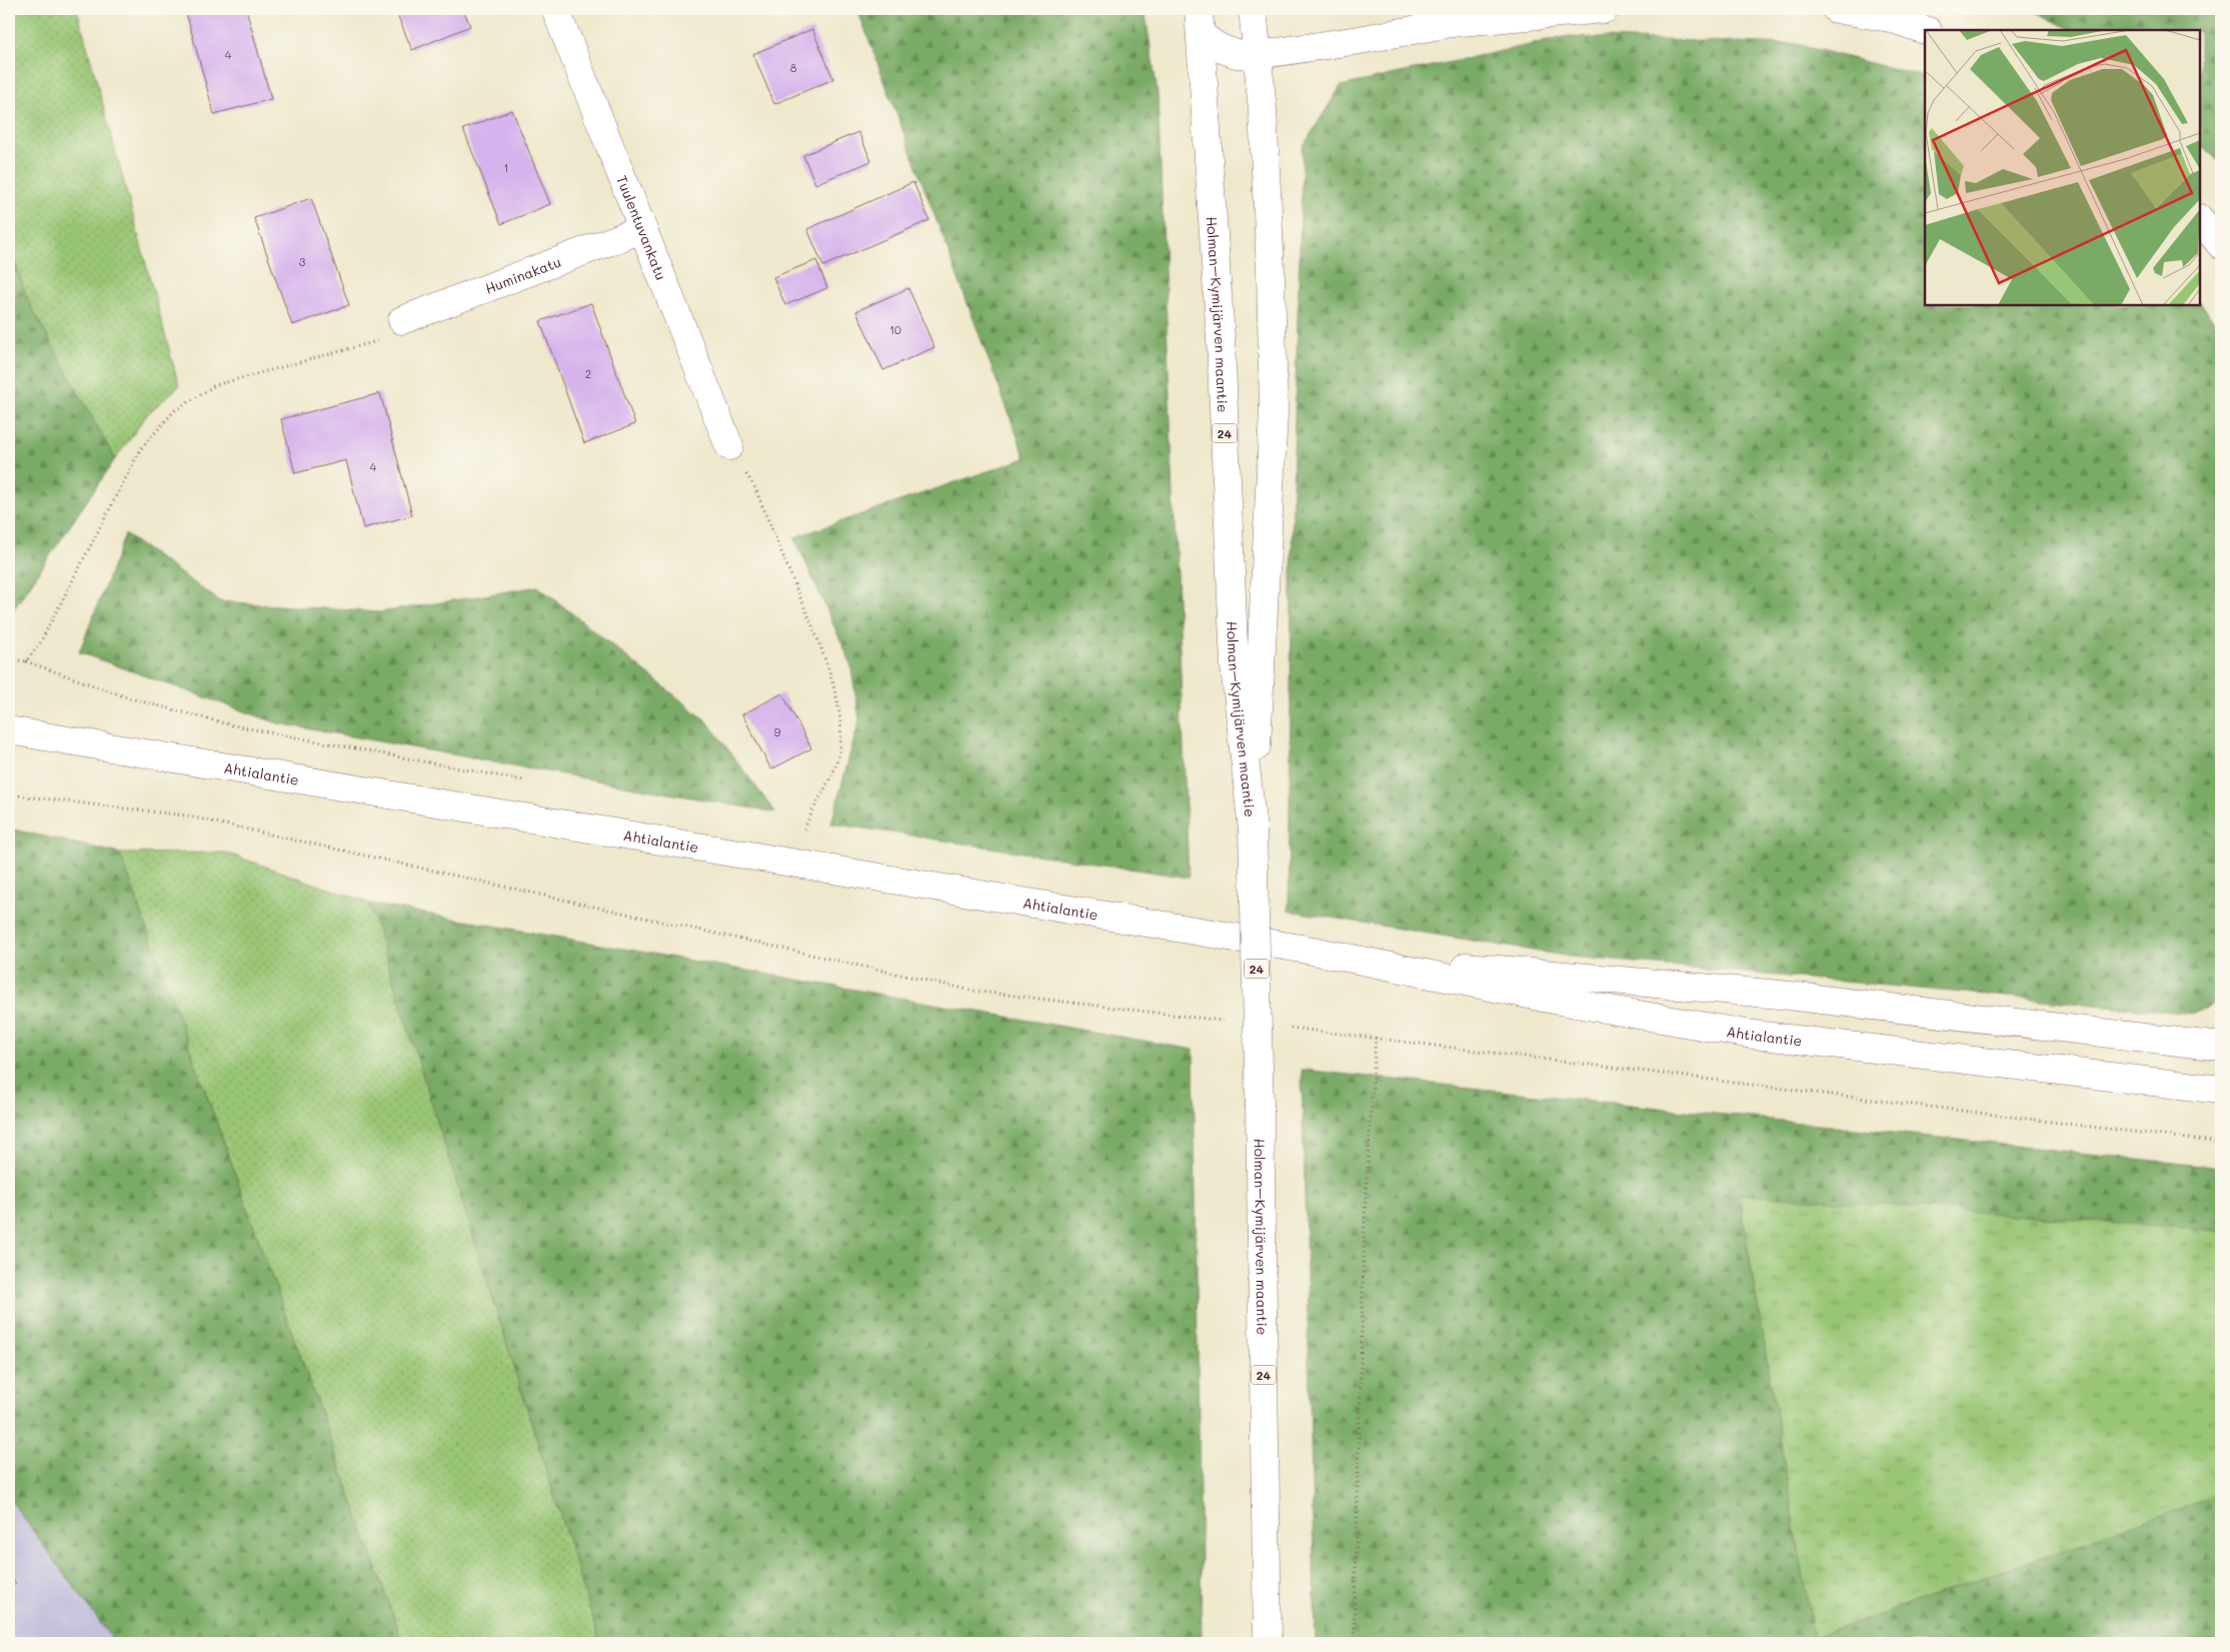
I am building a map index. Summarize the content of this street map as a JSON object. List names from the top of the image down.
{
  "streets": {
    "main road": [
      "Tuulentuvankatu",
      "Huminakatu",
      "Holman–Kymijärven maantie",
      "24",
      "Ahtialantie"
    ]
  },
  "crossings": [
    ["Tuulentuvankatu", "Huminakatu"]
  ],
  "house_numbers": [
    "4",
    "8",
    "1",
    "3",
    "10",
    "2",
    "4",
    "9"
  ]
}
